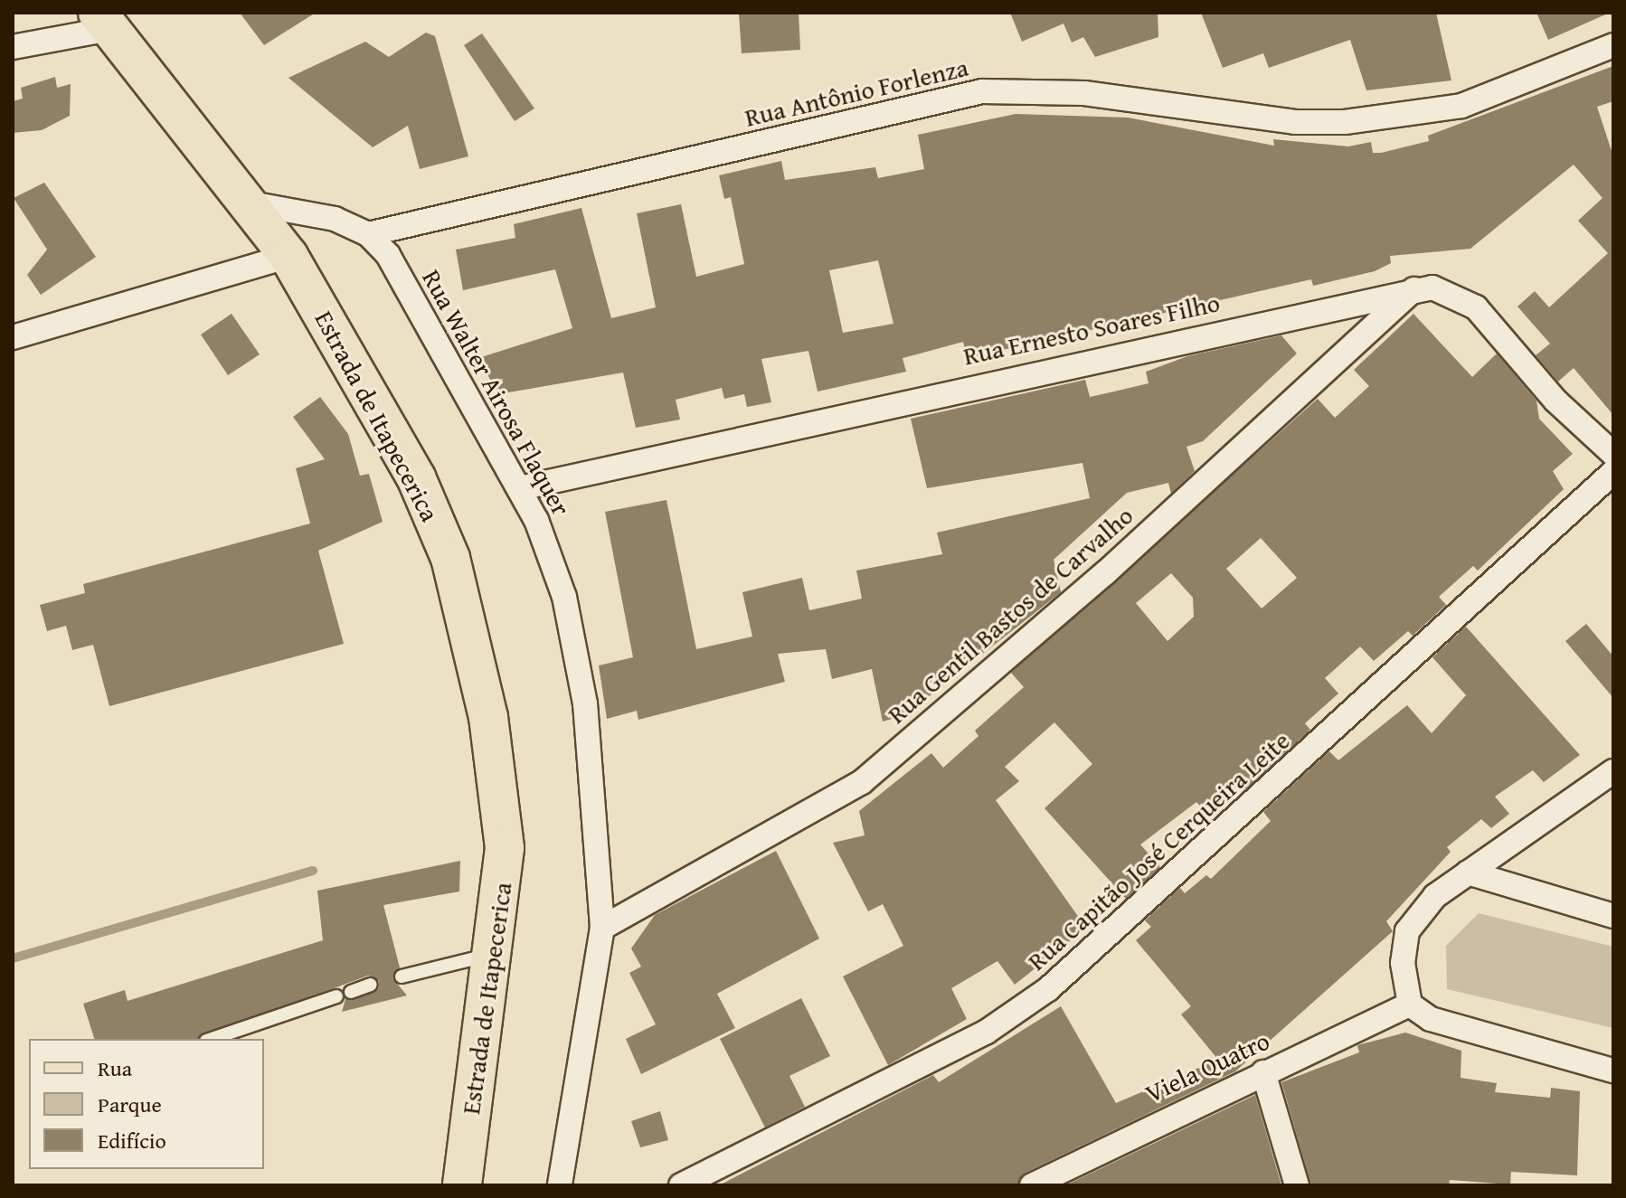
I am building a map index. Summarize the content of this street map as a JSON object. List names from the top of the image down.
{
  "streets": {
    "main road": ["Estrada de Itapecerica"],
    "street": [
      "Rua Antônio Forlenza",
      "Rua Ernesto Soares Filho",
      "Rua Walter Airosa Flaquer",
      "Rua Gentil Bastos de Carvalho",
      "Rua Capitão José Cerqueira Leite",
      "Viela Quatro"
    ]
  },
  "crossings": [
    ["Rua Antônio Forlenza", "Rua Walter Airosa Flaquer"],
    ["Rua Ernesto Soares Filho", "Rua Walter Airosa Flaquer"],
    ["Rua Ernesto Soares Filho", "Rua Gentil Bastos de Carvalho"],
    ["Rua Walter Airosa Flaquer", "Estrada de Itapecerica"],
    ["Rua Walter Airosa Flaquer", "Rua Gentil Bastos de Carvalho"]
  ],
  "legend": ["Rua", "Parque", "Edifício"]
}
